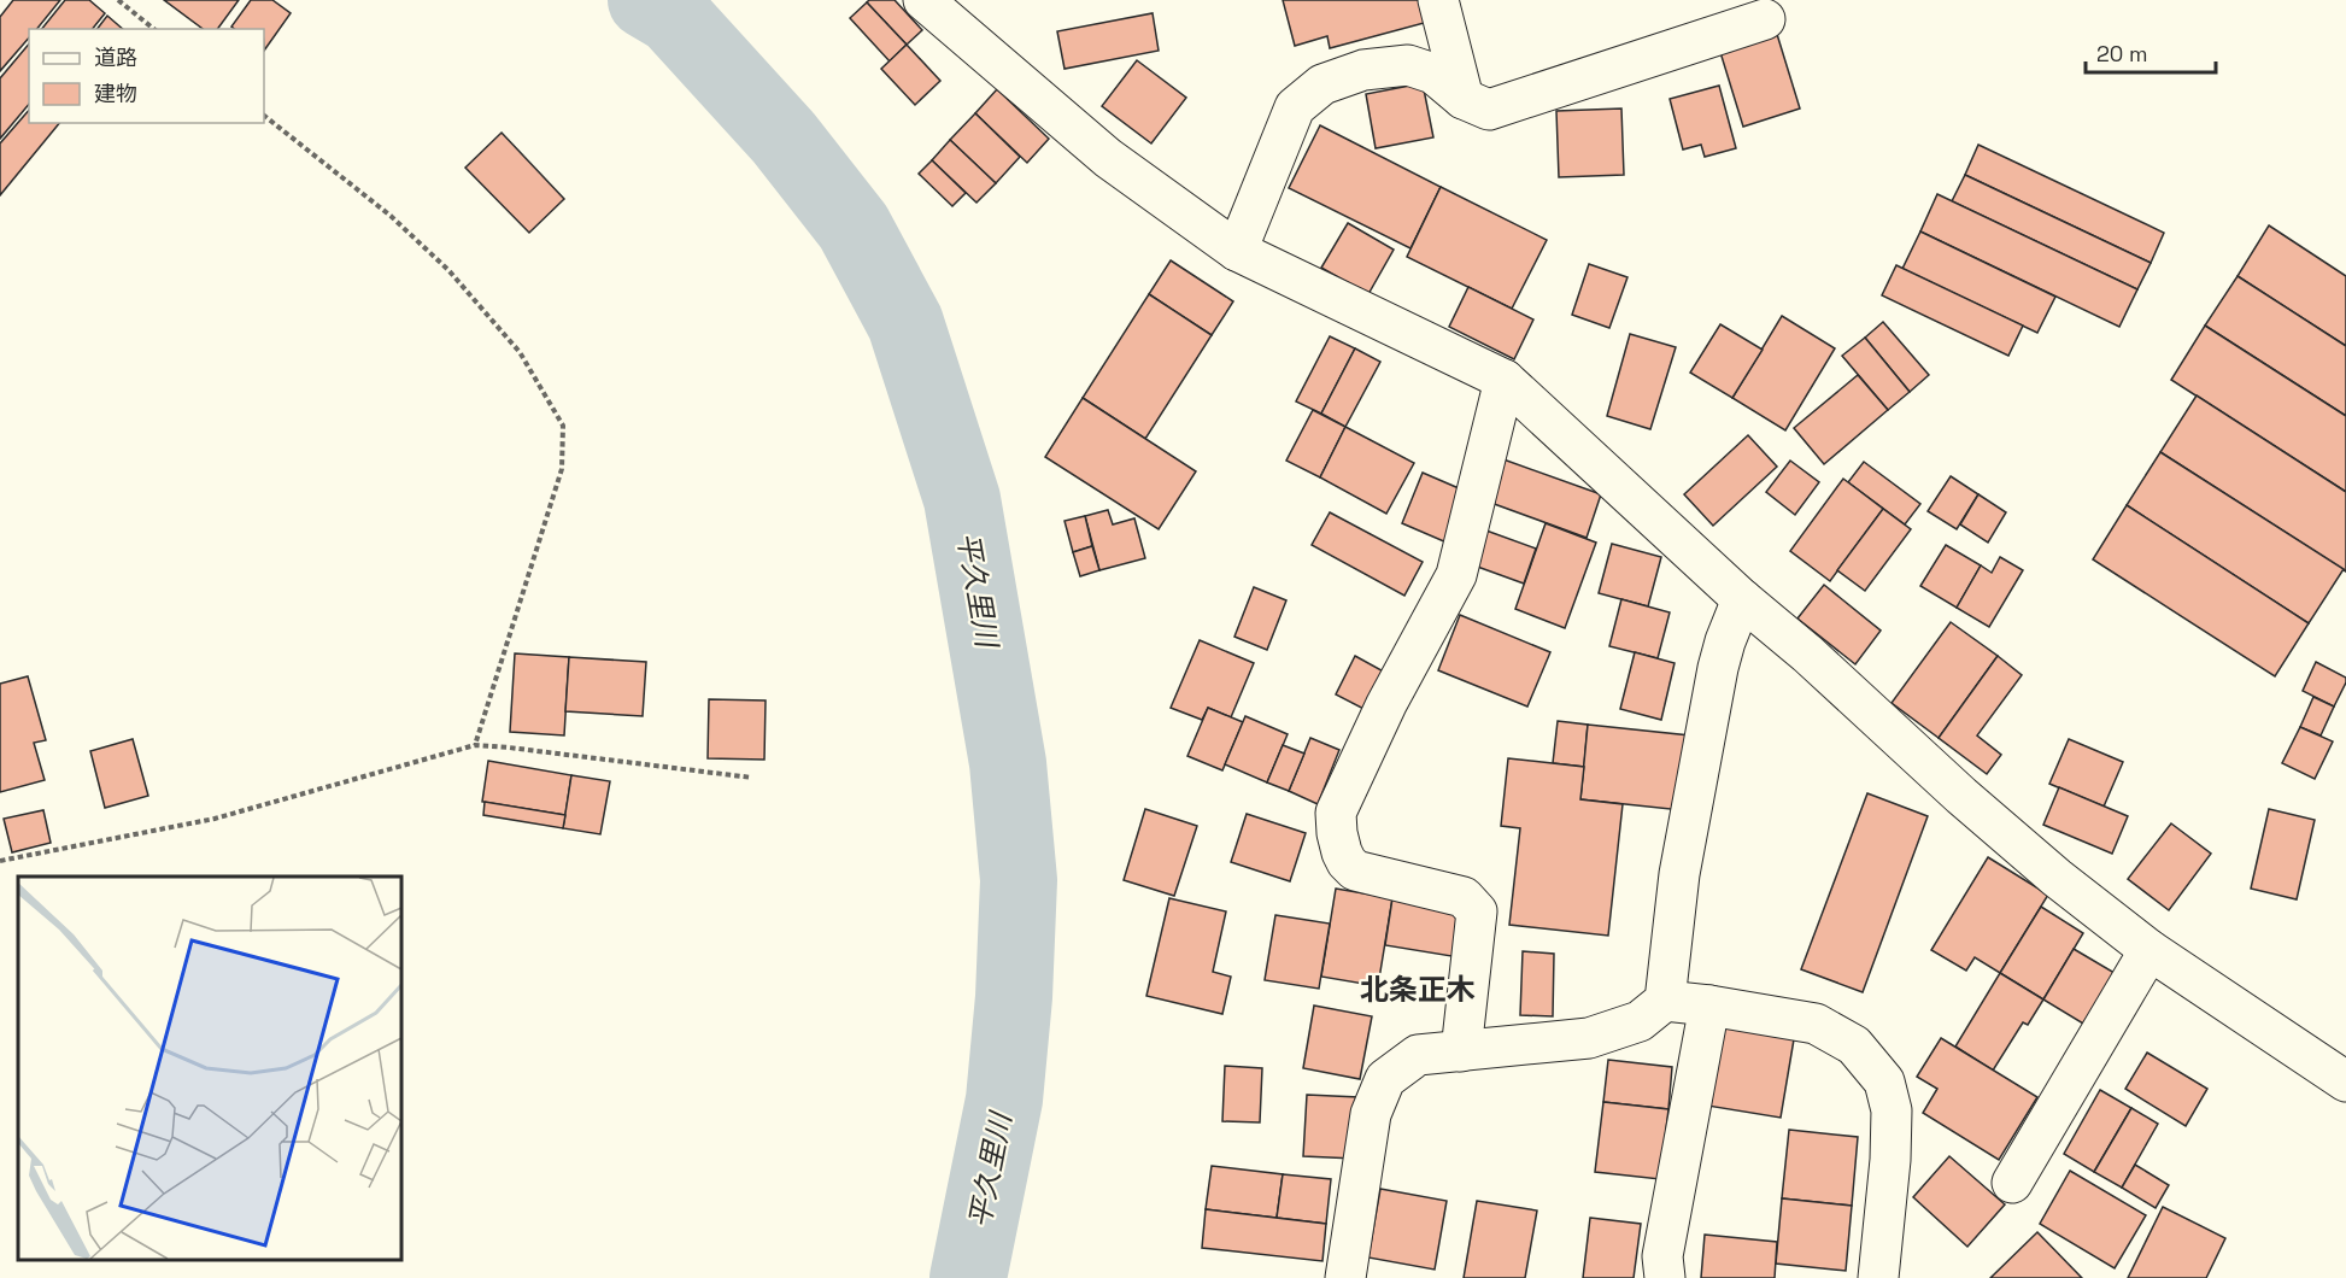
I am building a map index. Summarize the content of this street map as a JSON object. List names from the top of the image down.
{
  "districts": ["北条正木"],
  "water": ["平久里川"],
  "legend": ["道路", "建物"],
  "scale_bar": "20 m"
}
